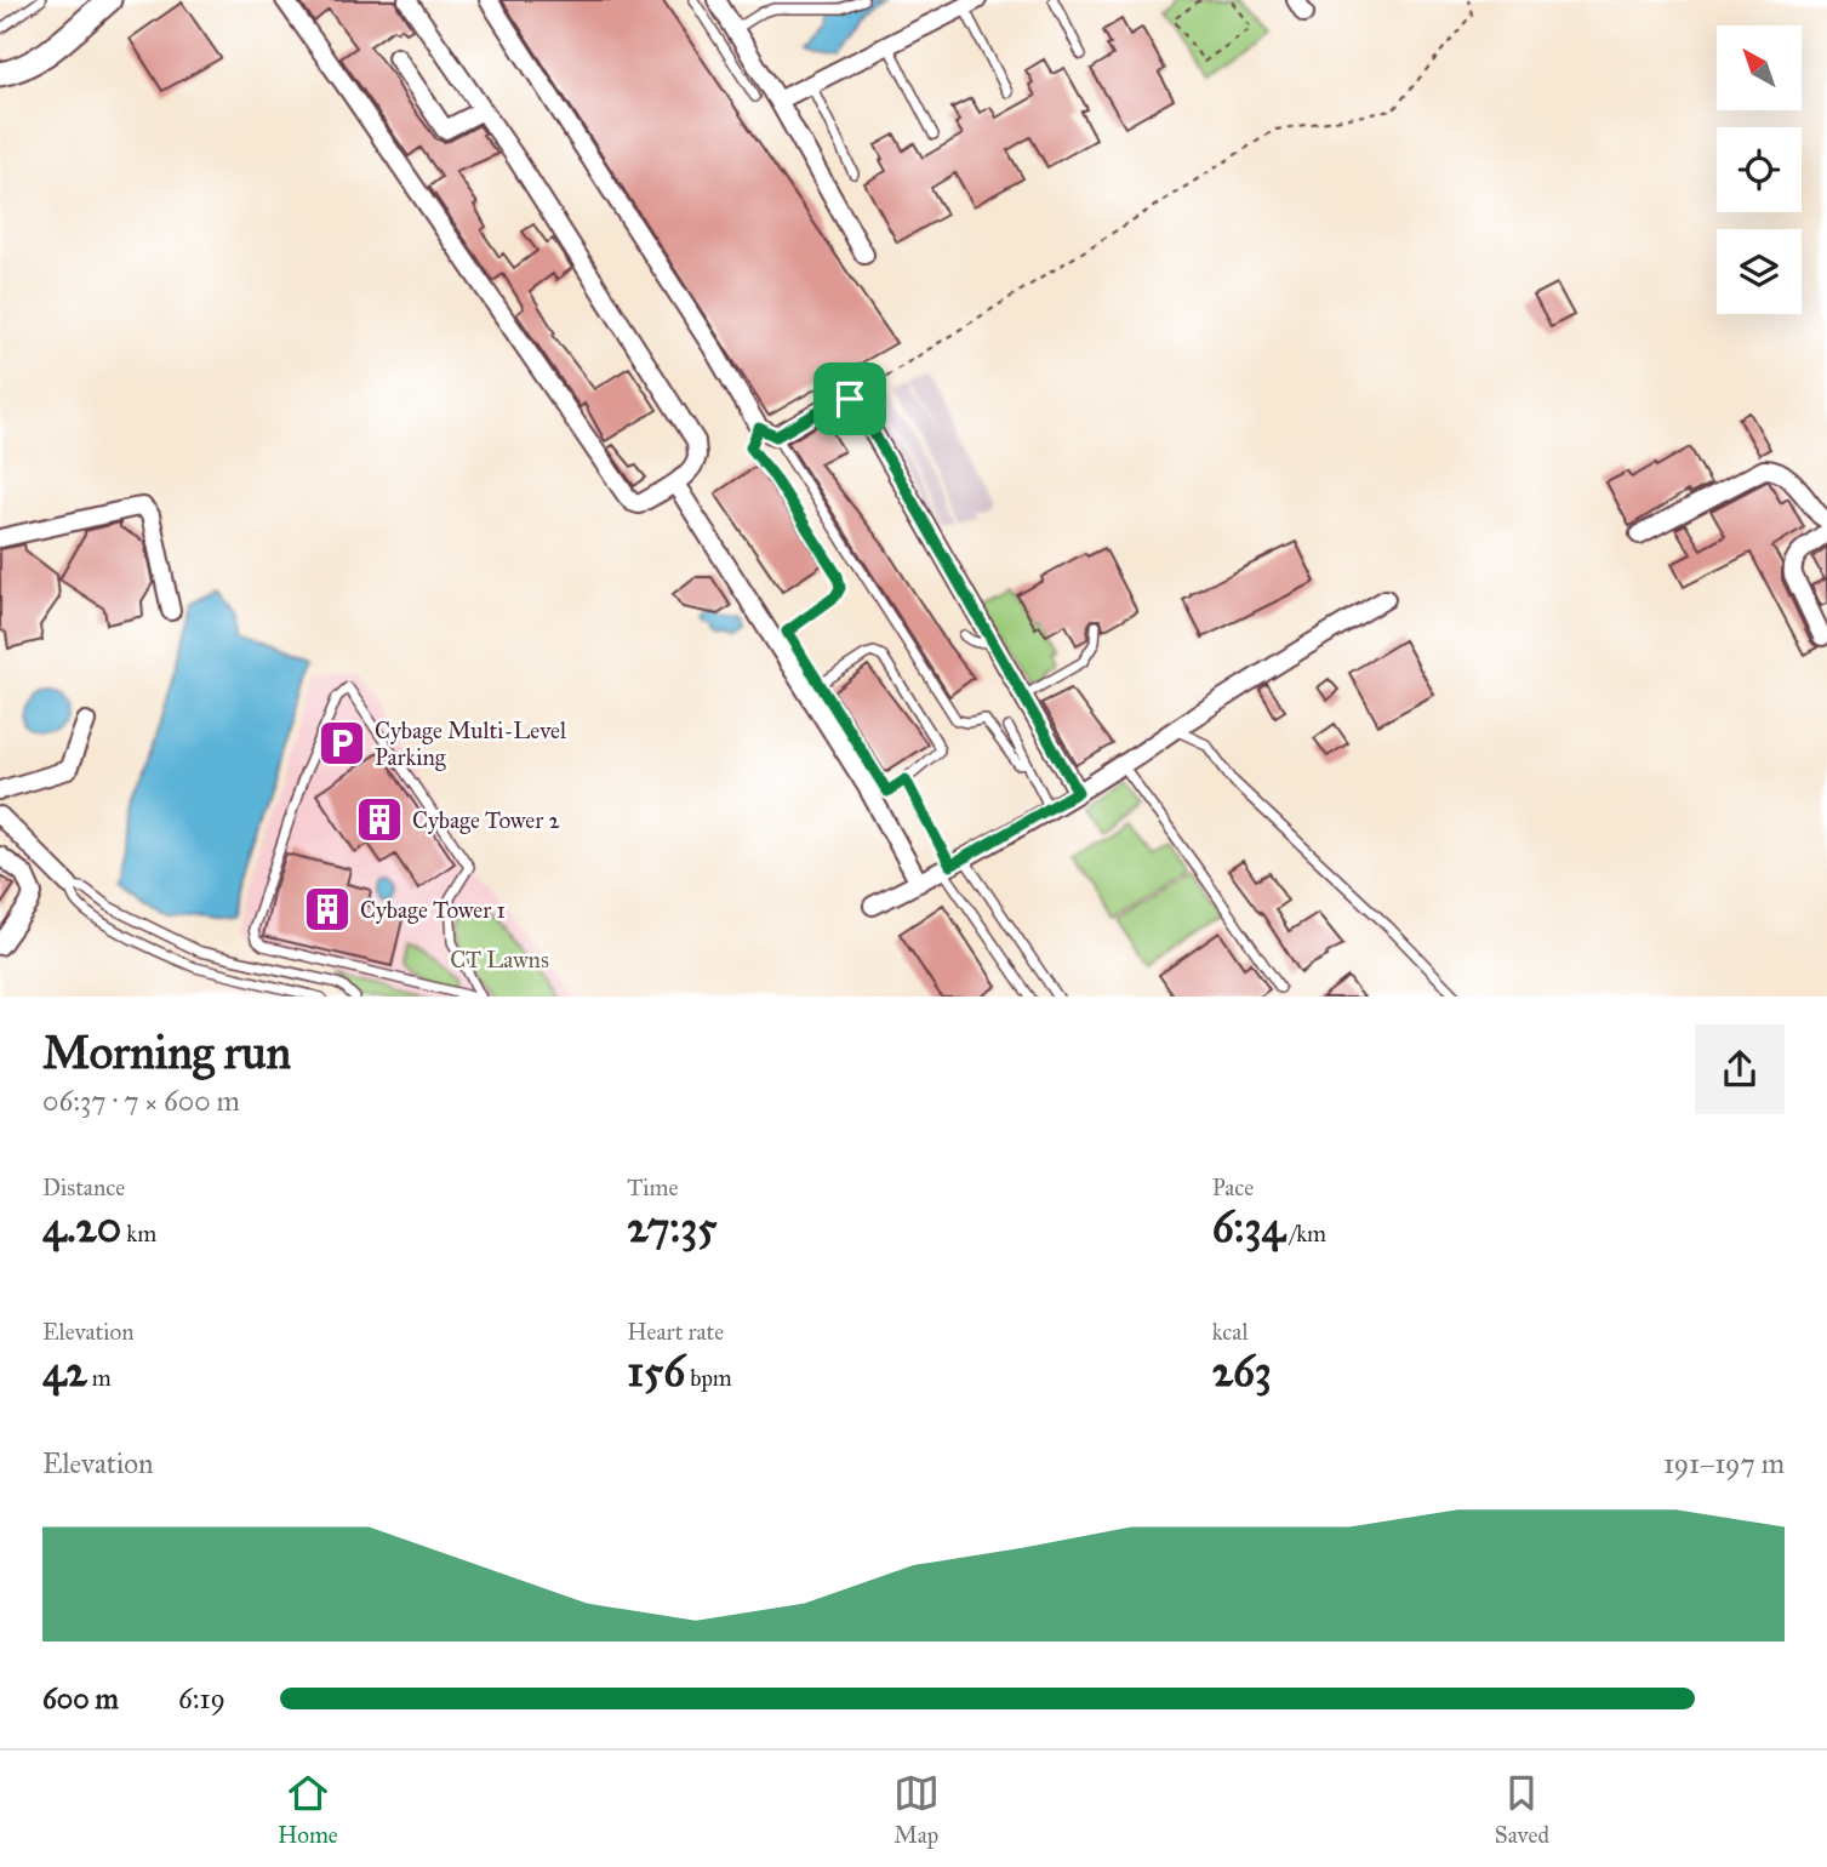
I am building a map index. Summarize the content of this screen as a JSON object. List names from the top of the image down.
{
  "parks": ["CT Lawns"],
  "places": {
    "parking": ["Cybage Multi-Level Parking"],
    "building": ["Cybage Tower 2", "Cybage Tower 1"]
  },
  "north": "top left",
  "page": {
    "heading": ["Morning run", "06:37 · 7 × 600 m"],
    "stats": [
      ["Distance", "4.20 km"],
      ["Time", "27:35"],
      ["Pace", "6:34 /km"],
      ["Elevation", "42 m"],
      ["Heart rate", "156 bpm"],
      ["kcal", "263"]
    ],
    "chart": ["Elevation", "191–197 m"],
    "list": [
      {
        "name": "600 m",
        "note": "6:19"
      }
    ],
    "tabs": ["Home", "Map", "Saved"]
  }
}
